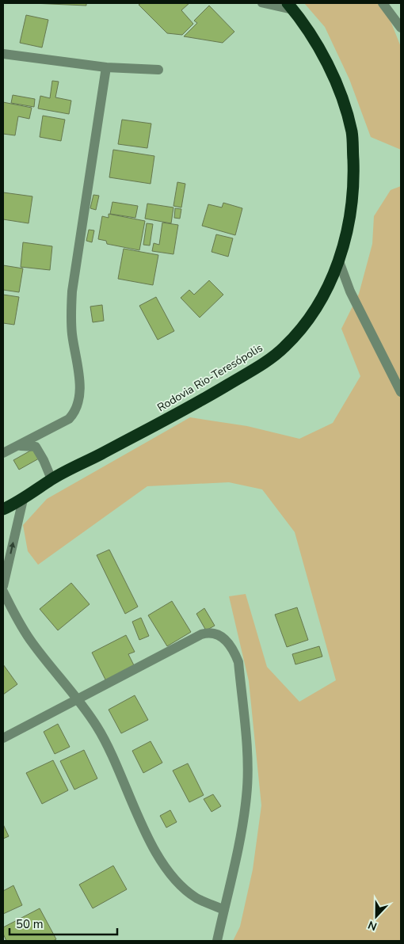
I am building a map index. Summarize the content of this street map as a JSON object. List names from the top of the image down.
{
  "streets": {
    "highway": ["Rodovia Rio-Teresópolis"]
  },
  "scale_bar": "50 m",
  "north": "bottom"
}
